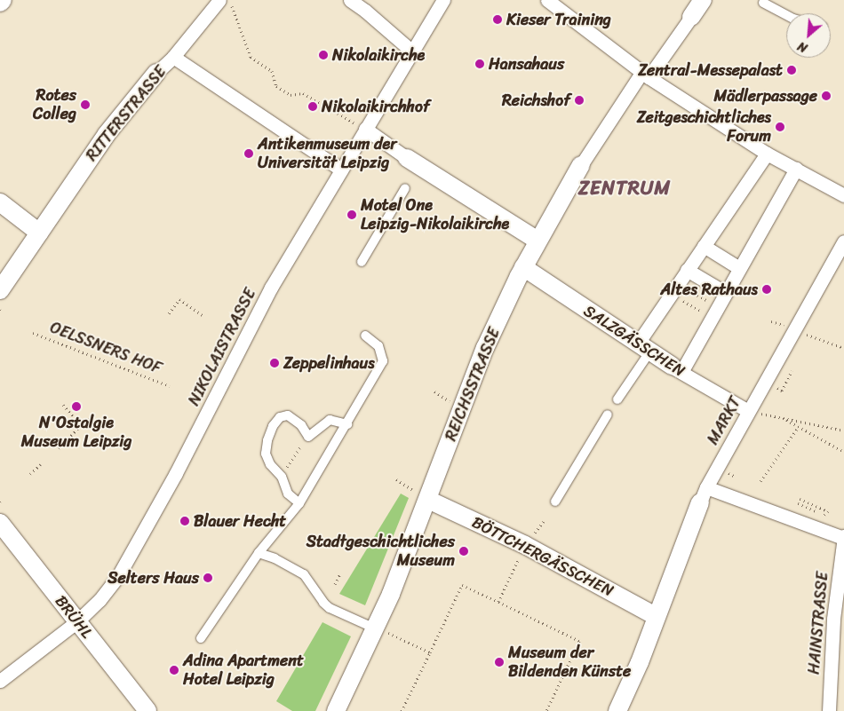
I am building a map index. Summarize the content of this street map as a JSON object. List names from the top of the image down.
{
  "streets": {
    "street": [
      "RITTERSTRASSE",
      "SALZGÄSSCHEN",
      "NIKOLAISTRASSE",
      "REICHSSTRASSE",
      "MARKT",
      "BÖTTCHERGÄSSCHEN",
      "BRÜHL",
      "HAINSTRASSE"
    ],
    "path": ["OELSSNERS HOF"]
  },
  "crossings": [
    ["SALZGÄSSCHEN", "REICHSSTRASSE"],
    ["SALZGÄSSCHEN", "MARKT"],
    ["NIKOLAISTRASSE", "BRÜHL"],
    ["REICHSSTRASSE", "BÖTTCHERGÄSSCHEN"]
  ],
  "districts": ["ZENTRUM"],
  "places": [
    "Kieser Training",
    "Nikolaikirche",
    "Hansahaus",
    "Zentral-Messepalast",
    "Mädlerpassage",
    "Reichshof",
    "Rotes Colleg",
    "Nikolaikirchhof",
    "Zeitgeschichtliches Forum",
    "Antikenmuseum der Universität Leipzig",
    "Motel One Leipzig-Nikolaikirche",
    "Altes Rathaus",
    "Zeppelinhaus",
    "N'Ostalgie Museum Leipzig",
    "Blauer Hecht",
    "Stadtgeschichtliches Museum",
    "Selters Haus",
    "Museum der Bildenden Künste",
    "Adina Apartment Hotel Leipzig"
  ],
  "north": "bottom left"
}
